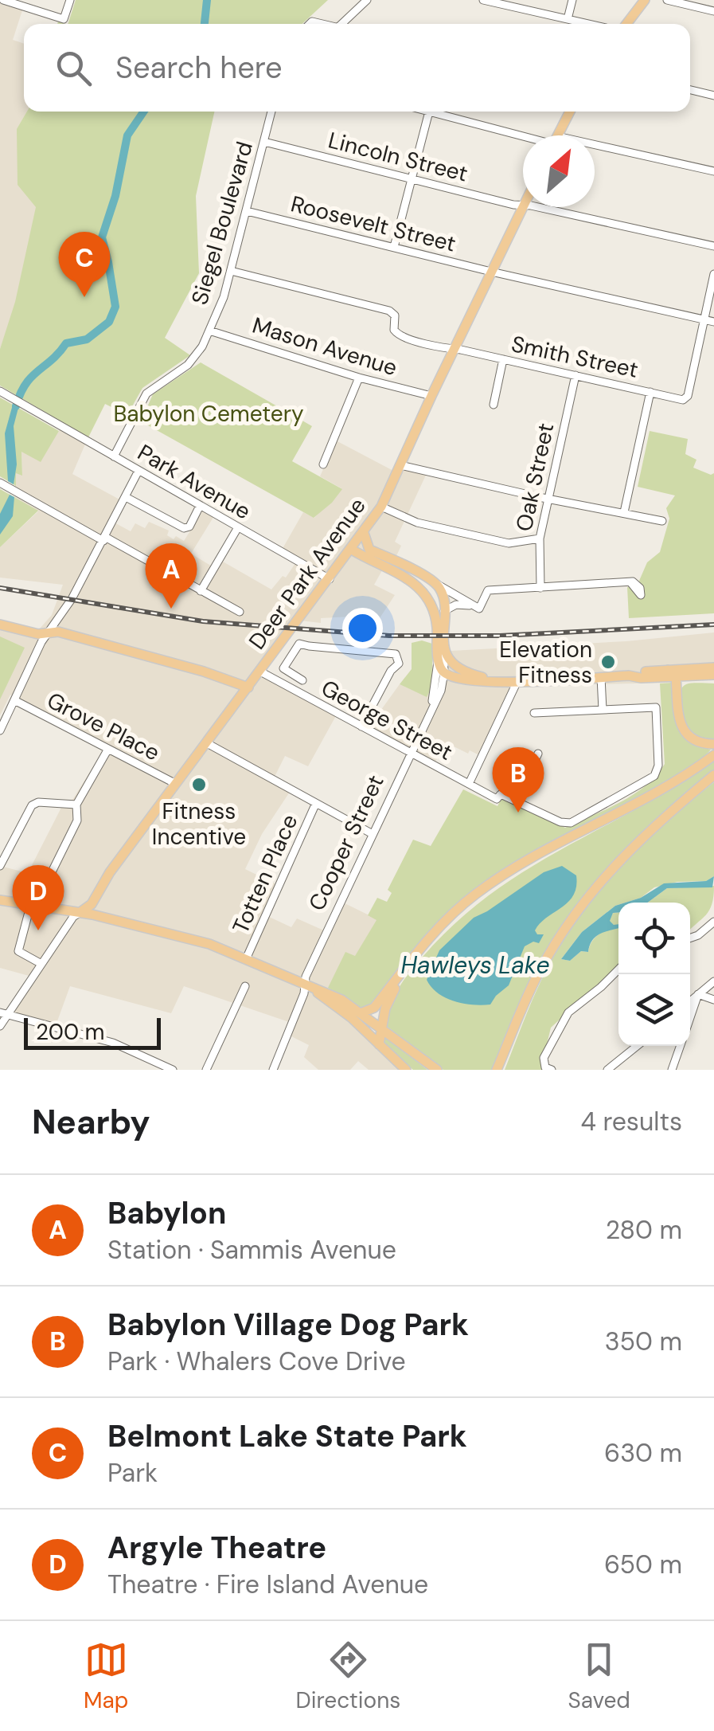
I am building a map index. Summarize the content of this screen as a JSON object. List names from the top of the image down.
{
  "streets": {
    "main road": ["Deer Park Avenue", "Cooper Street"],
    "street": [
      "Lincoln Street",
      "Siegel Boulevard",
      "Roosevelt Street",
      "Mason Avenue",
      "Smith Street",
      "Oak Street",
      "Park Avenue",
      "George Street",
      "Grove Place",
      "Totten Place"
    ]
  },
  "crossings": [
    ["Lincoln Street", "Siegel Boulevard"],
    ["Siegel Boulevard", "Roosevelt Street"],
    ["Siegel Boulevard", "Mason Avenue"],
    ["Siegel Boulevard", "Smith Street"],
    ["Siegel Boulevard", "Park Avenue"],
    ["Roosevelt Street", "Smith Street"],
    ["Roosevelt Street", "Deer Park Avenue"],
    ["Mason Avenue", "Deer Park Avenue"],
    ["Smith Street", "Oak Street"],
    ["Smith Street", "Deer Park Avenue"],
    ["Park Avenue", "Deer Park Avenue"],
    ["Deer Park Avenue", "George Street"],
    ["Deer Park Avenue", "Grove Place"],
    ["George Street", "Cooper Street"]
  ],
  "water": ["Hawleys Lake"],
  "parks": ["Babylon Cemetery"],
  "places": ["Elevation Fitness", "Fitness Incentive"],
  "scale_bar": "200 m",
  "north": "top right",
  "page": {
    "search": "Search here",
    "pins": [
      "C",
      "A",
      "B",
      "D"
    ],
    "scale": "200 m",
    "heading": ["Nearby", "4 results"],
    "list": [
      {
        "mark": "A",
        "name": "Babylon",
        "note": "Station · Sammis Avenue",
        "value": "280 m"
      },
      {
        "mark": "B",
        "name": "Babylon Village Dog Park",
        "note": "Park · Whalers Cove Drive",
        "value": "350 m"
      },
      {
        "mark": "C",
        "name": "Belmont Lake State Park",
        "note": "Park",
        "value": "630 m"
      },
      {
        "mark": "D",
        "name": "Argyle Theatre",
        "note": "Theatre · Fire Island Avenue",
        "value": "650 m"
      }
    ],
    "nav": ["Map", "Directions", "Saved"]
  }
}
